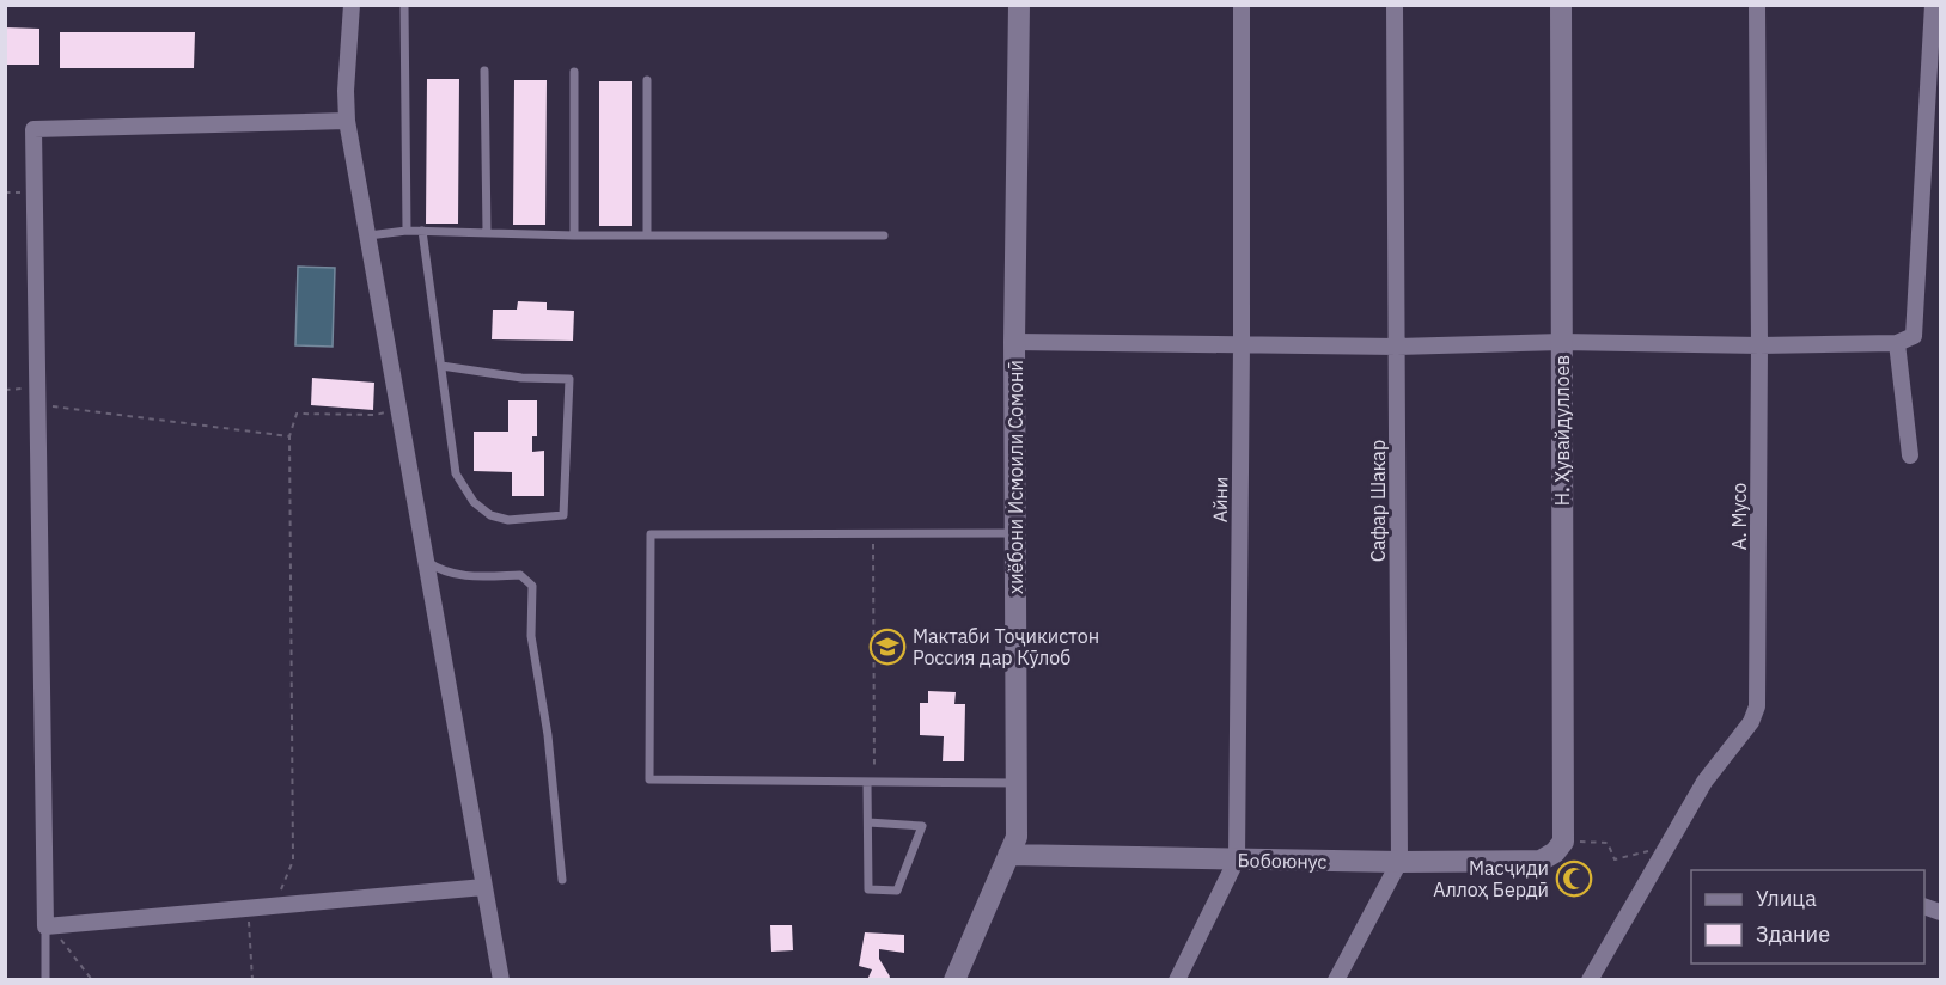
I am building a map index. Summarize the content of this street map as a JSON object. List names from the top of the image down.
{
  "streets": {
    "street": [
      "Н. Ҳувайдуллоев",
      "хиёбони Исмоили Сомонӣ",
      "Айни",
      "Сафар Шакар",
      "А. Мусо",
      "Бобоюнус"
    ]
  },
  "crossings": [
    ["Н. Ҳувайдуллоев", "Бобоюнус"],
    ["хиёбони Исмоили Сомонӣ", "Бобоюнус"],
    ["Айни", "Бобоюнус"],
    ["Сафар Шакар", "Бобоюнус"]
  ],
  "places": {
    "school or university": ["Мактаби Тоҷикистон Россия дар Кӯлоб"],
    "mosque": ["Масҷиди Аллоҳ Бердӣ"]
  },
  "legend": ["Улица", "Здание"]
}
